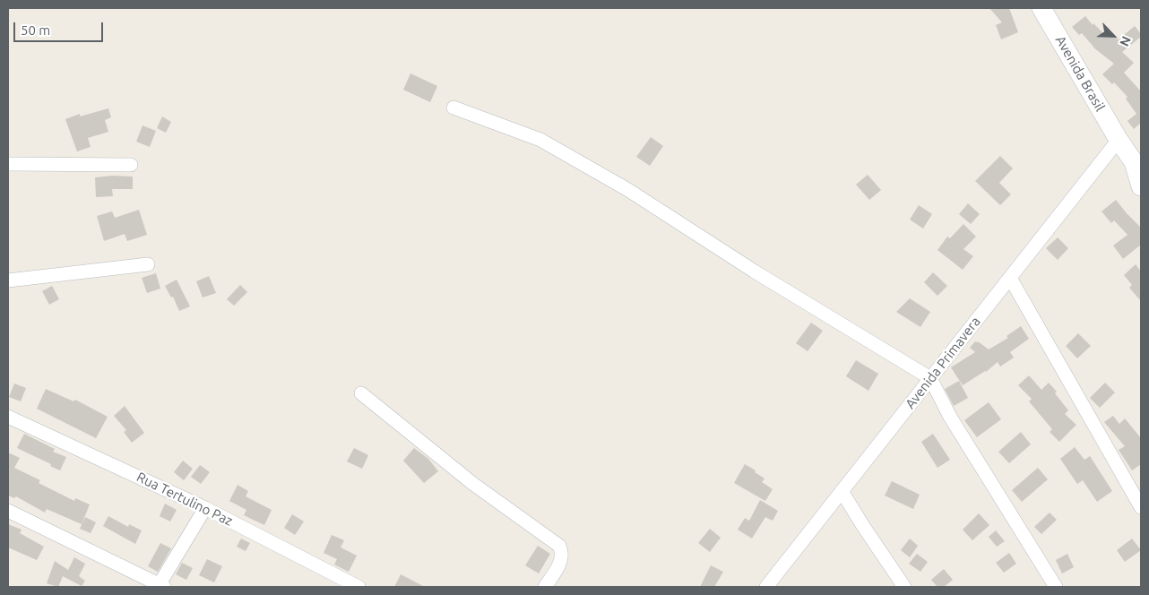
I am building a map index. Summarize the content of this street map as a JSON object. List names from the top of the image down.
{
  "streets": {
    "street": ["Avenida Brasil", "Avenida Primavera", "Rua Tertulino Paz"]
  },
  "crossings": [
    ["Avenida Brasil", "Avenida Primavera"]
  ],
  "scale_bar": "50 m",
  "north": "bottom right"
}
